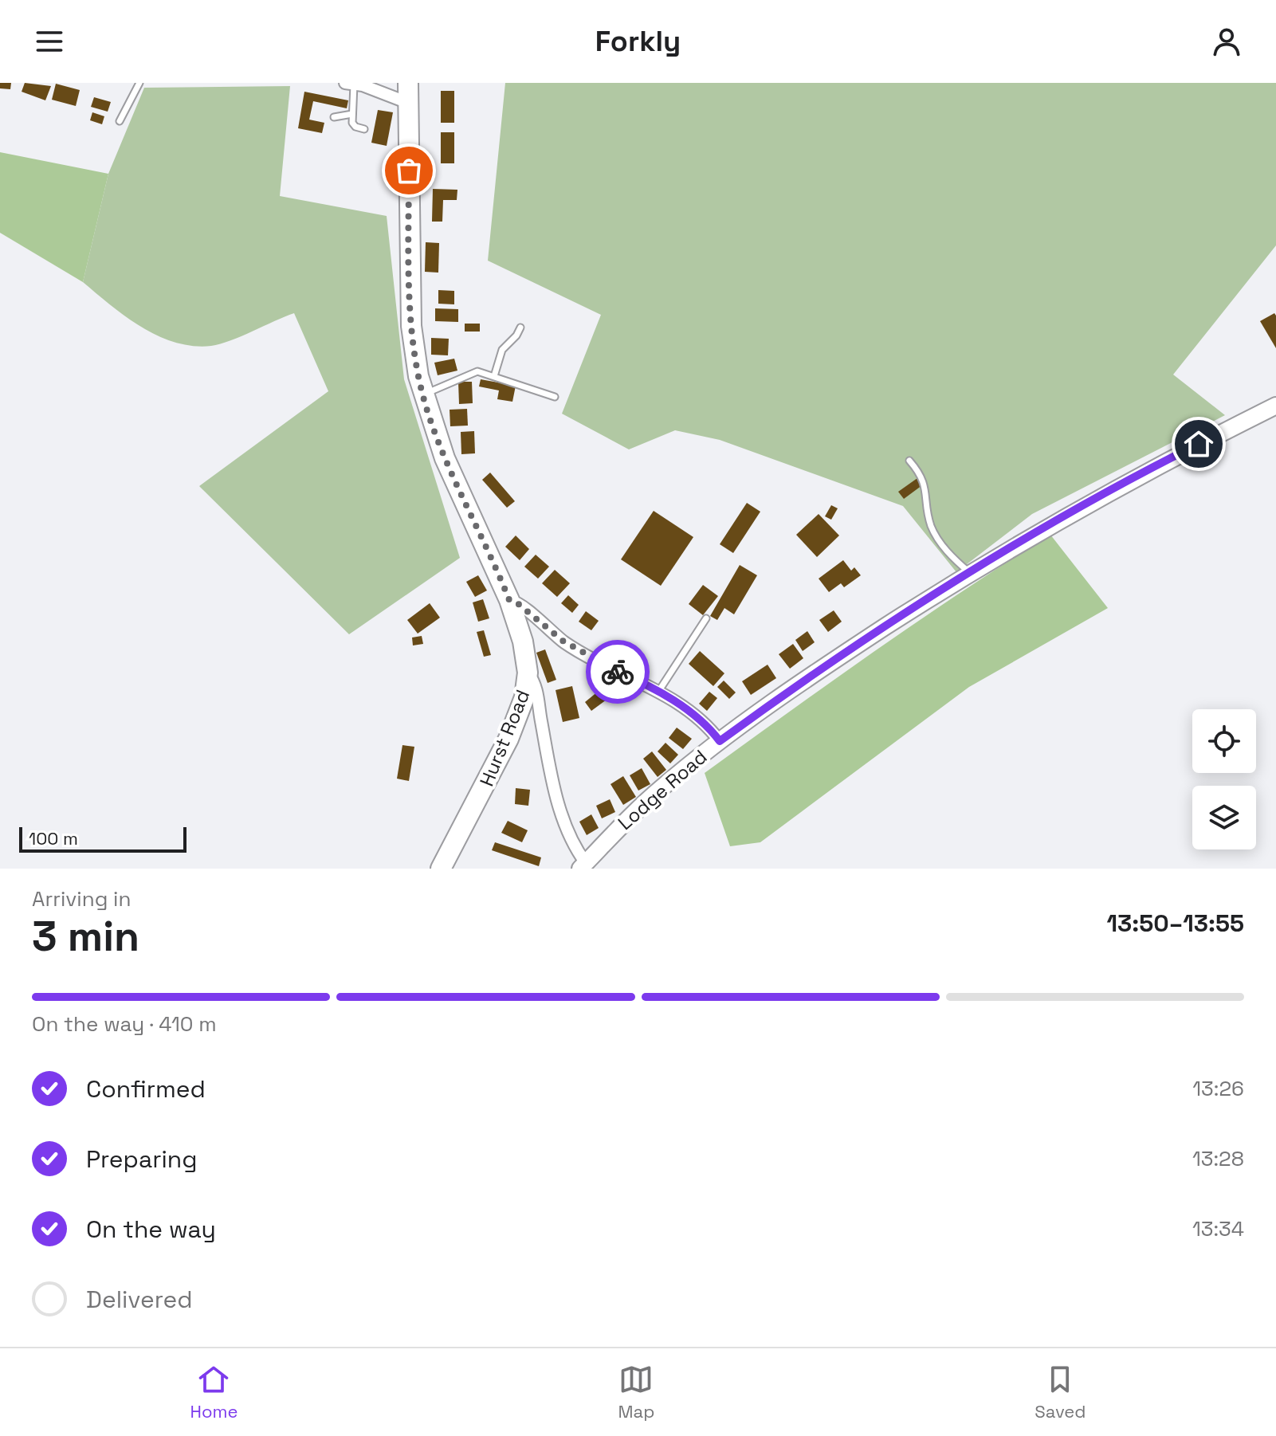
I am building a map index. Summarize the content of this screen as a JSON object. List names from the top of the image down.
{
  "streets": {
    "main road": ["Hurst Road", "Lodge Road"]
  },
  "scale_bar": "100 m",
  "page": {
    "header": "Forkly",
    "scale": "100 m",
    "heading": ["3 min", "Arriving in", "13:50–13:55"],
    "bar": "On the way · 410 m",
    "list": [
      ["Confirmed", "13:26"],
      ["Preparing", "13:28"],
      ["On the way", "13:34"],
      "Delivered"
    ],
    "tabs": ["Home", "Map", "Saved"]
  }
}
